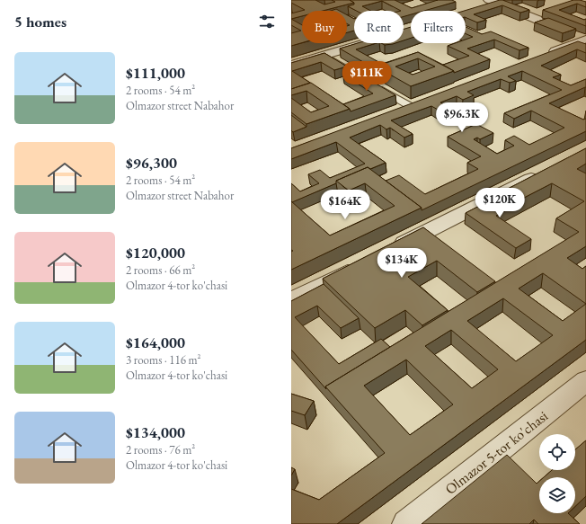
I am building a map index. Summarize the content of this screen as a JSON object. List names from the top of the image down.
{
  "streets": {
    "street": ["Olmazor 5-tor ko'chasi"]
  },
  "page": {
    "heading": "5 homes",
    "chip": ["Buy", "Rent", "Filters"],
    "list": [
      {
        "name": "$111,000",
        "note": "2 rooms · 54 m² · Olmazor street Nabahor"
      },
      {
        "name": "$96,300",
        "note": "2 rooms · 54 m² · Olmazor street Nabahor"
      },
      {
        "name": "$120,000",
        "note": "2 rooms · 66 m² · Olmazor 4-tor ko'chasi"
      },
      {
        "name": "$164,000",
        "note": "3 rooms · 116 m² · Olmazor 4-tor ko'chasi"
      },
      {
        "name": "$134,000",
        "note": "2 rooms · 76 m² · Olmazor 4-tor ko'chasi"
      }
    ],
    "price": [
      "$111K",
      "$96.3K",
      "$120K",
      "$164K",
      "$134K"
    ]
  }
}
